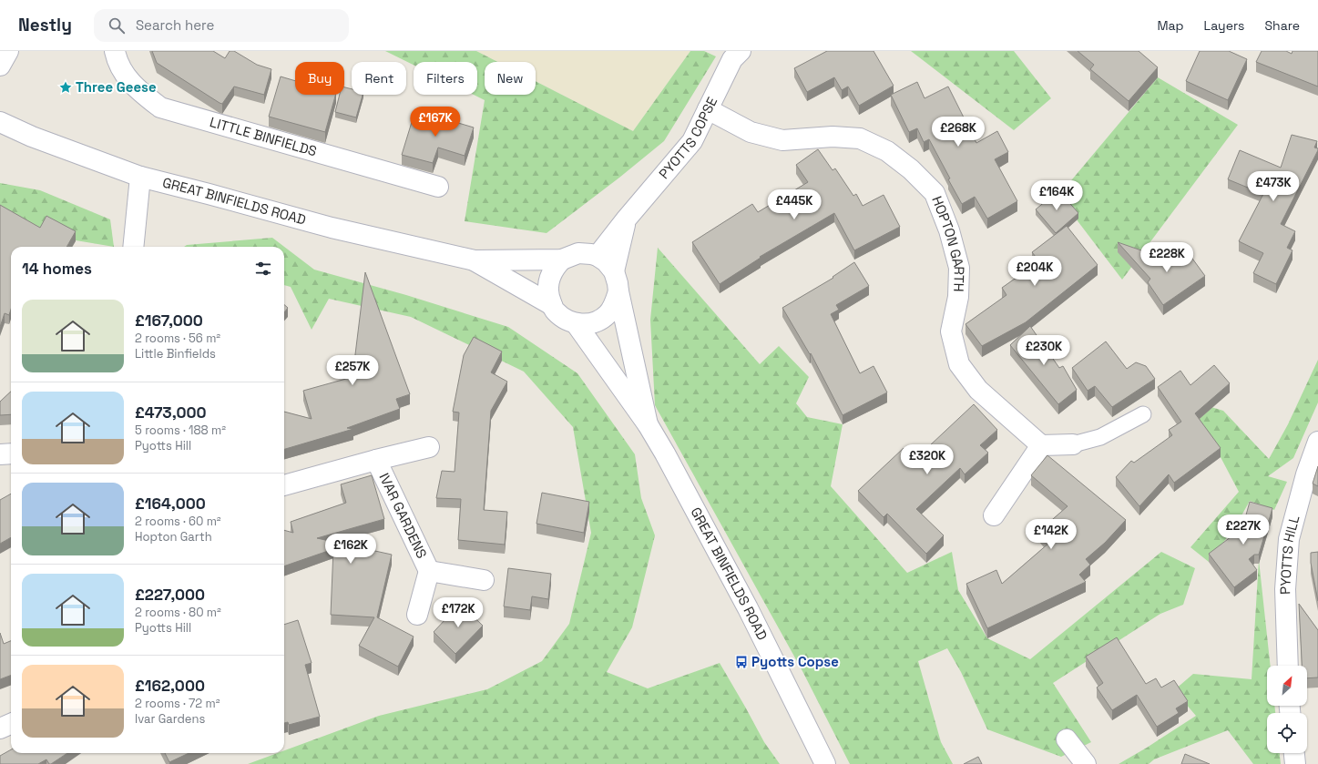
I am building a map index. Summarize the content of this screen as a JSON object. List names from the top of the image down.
{
  "streets": {
    "street": [
      "LITTLE BINFIELDS",
      "PYOTTS COPSE",
      "GREAT BINFIELDS ROAD",
      "HOPTON GARTH",
      "IVAR GARDENS",
      "PYOTTS HILL"
    ]
  },
  "crossings": [
    ["PYOTTS COPSE", "GREAT BINFIELDS ROAD"],
    ["PYOTTS COPSE", "HOPTON GARTH"]
  ],
  "places": {
    "place": ["Three Geese"],
    "bus stop": ["Pyotts Copse"]
  },
  "north": "top right",
  "page": {
    "header": "Nestly",
    "search": "Search here",
    "nav": ["Map", "Layers", "Share"],
    "chip": [
      "Buy",
      "Rent",
      "Filters",
      "New"
    ],
    "price": [
      "£167K",
      "£268K",
      "£473K",
      "£164K",
      "£445K",
      "£228K",
      "£204K",
      "£230K",
      "£257K",
      "£320K",
      "£227K",
      "£142K",
      "£162K",
      "£172K"
    ],
    "heading": "14 homes",
    "list": [
      {
        "name": "£167,000",
        "note": "2 rooms · 56 m² · Little Binfields"
      },
      {
        "name": "£473,000",
        "note": "5 rooms · 188 m² · Pyotts Hill"
      },
      {
        "name": "£164,000",
        "note": "2 rooms · 60 m² · Hopton Garth"
      },
      {
        "name": "£227,000",
        "note": "2 rooms · 80 m² · Pyotts Hill"
      },
      {
        "name": "£162,000",
        "note": "2 rooms · 72 m² · Ivar Gardens"
      }
    ]
  }
}
